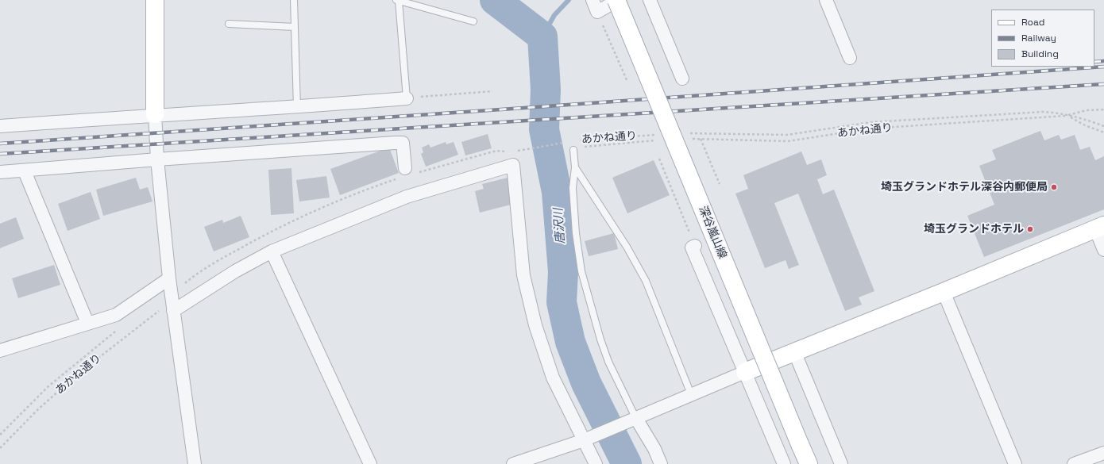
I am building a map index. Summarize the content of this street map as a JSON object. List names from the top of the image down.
{
  "streets": {
    "main road": ["深谷嵐山線"],
    "path": ["あかね通り"]
  },
  "water": ["唐沢川"],
  "places": ["埼玉グランドホテル深谷内郵便局", "埼玉グランドホテル"],
  "legend": ["Road", "Railway", "Building"]
}
